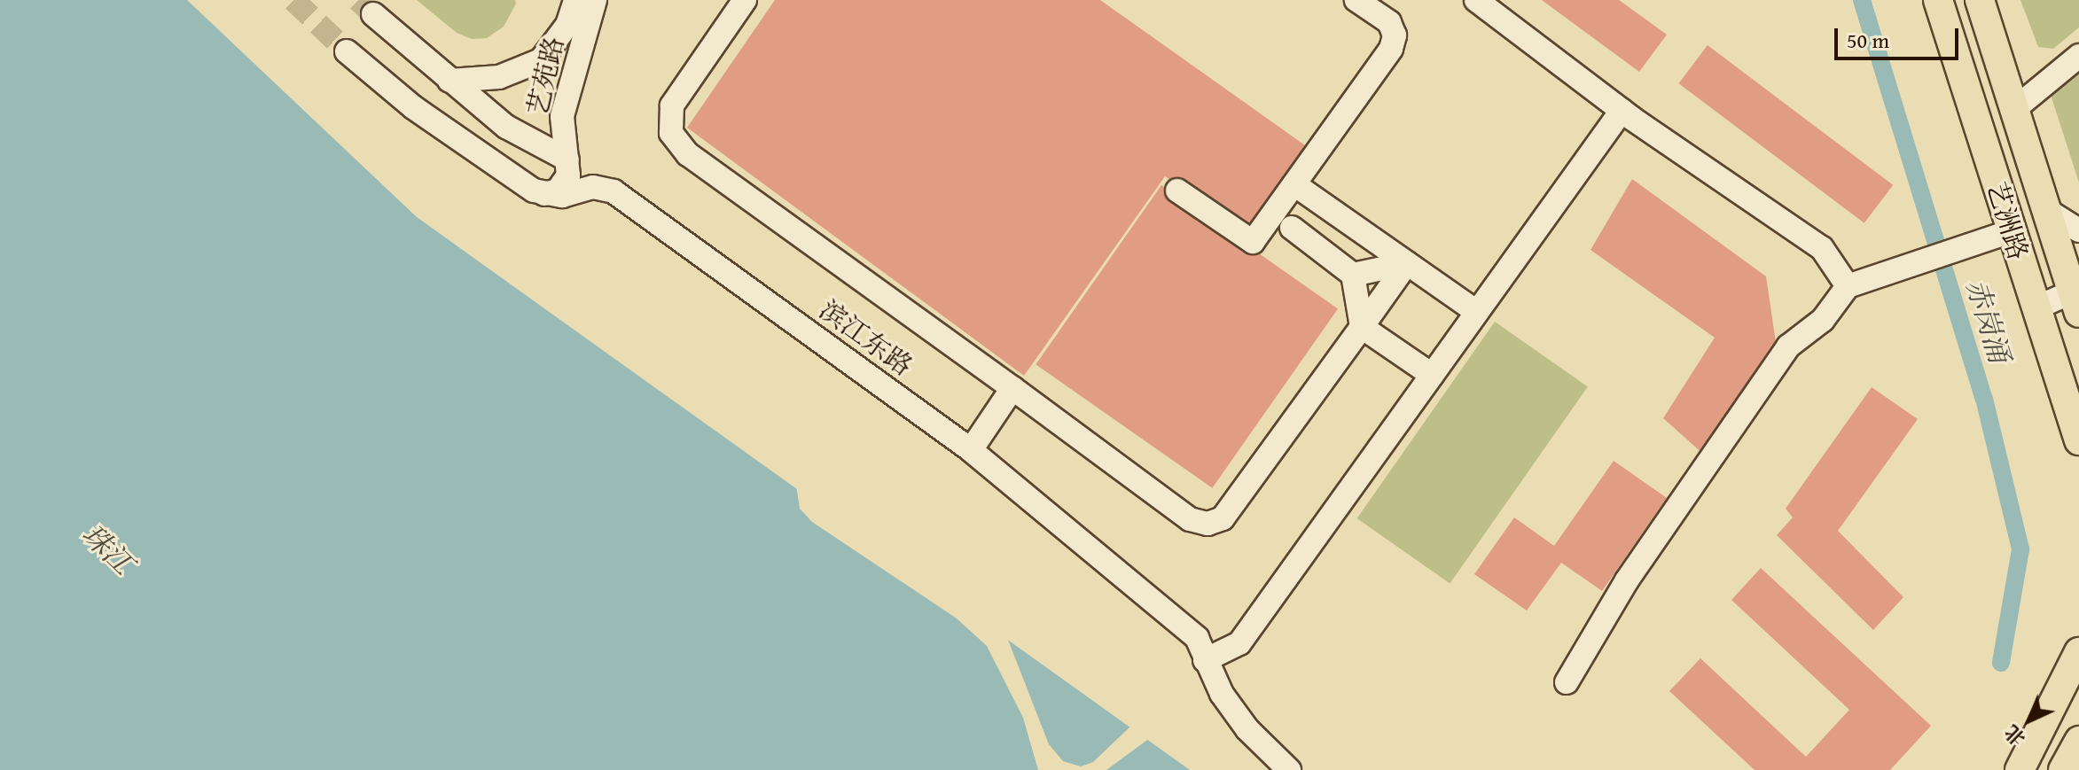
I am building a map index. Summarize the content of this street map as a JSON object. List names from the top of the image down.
{
  "streets": {
    "main road": ["艺洲路"],
    "street": ["艺苑路", "滨江东路"]
  },
  "water": ["赤岗涌", "珠江"],
  "scale_bar": "50 m",
  "north": "bottom left"
}
